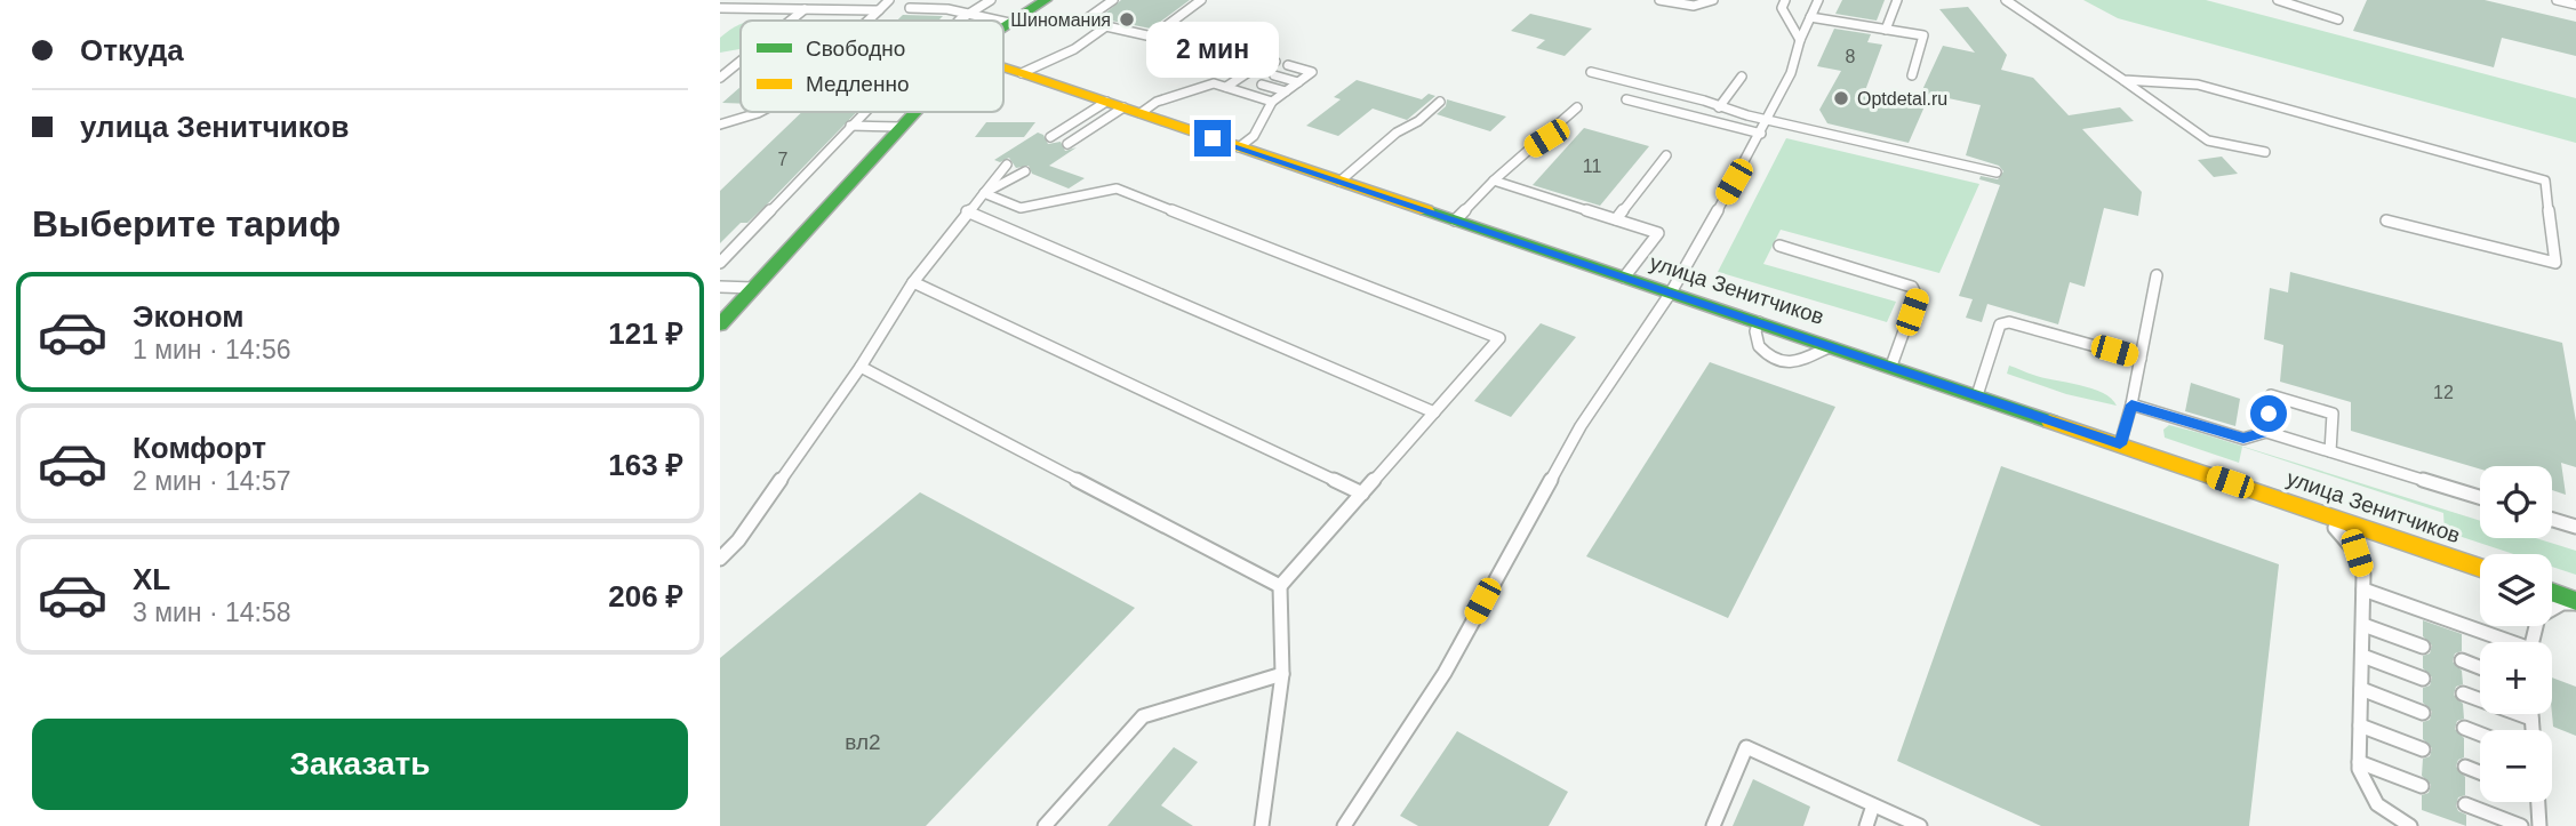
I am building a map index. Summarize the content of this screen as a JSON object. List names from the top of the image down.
{
  "streets": {
    "street": ["улица Зенитчиков"]
  },
  "places": ["Шиномания", "Optdetal.ru"],
  "house_numbers": [
    "8",
    "7",
    "11",
    "12",
    "вл2"
  ],
  "legend": ["Свободно", "Медленно"],
  "page": {
    "banner": ["Откуда", "улица Зенитчиков"],
    "bubble": "2 мин",
    "heading": "Выберите тариф",
    "list": [
      {
        "name": "Эконом",
        "note": "1 мин · 14:56",
        "value": "121 ₽"
      },
      {
        "name": "Комфорт",
        "note": "2 мин · 14:57",
        "value": "163 ₽"
      },
      {
        "name": "XL",
        "note": "3 мин · 14:58",
        "value": "206 ₽"
      }
    ],
    "map_buttons": ["+", "−"],
    "buttons": "Заказать"
  }
}
